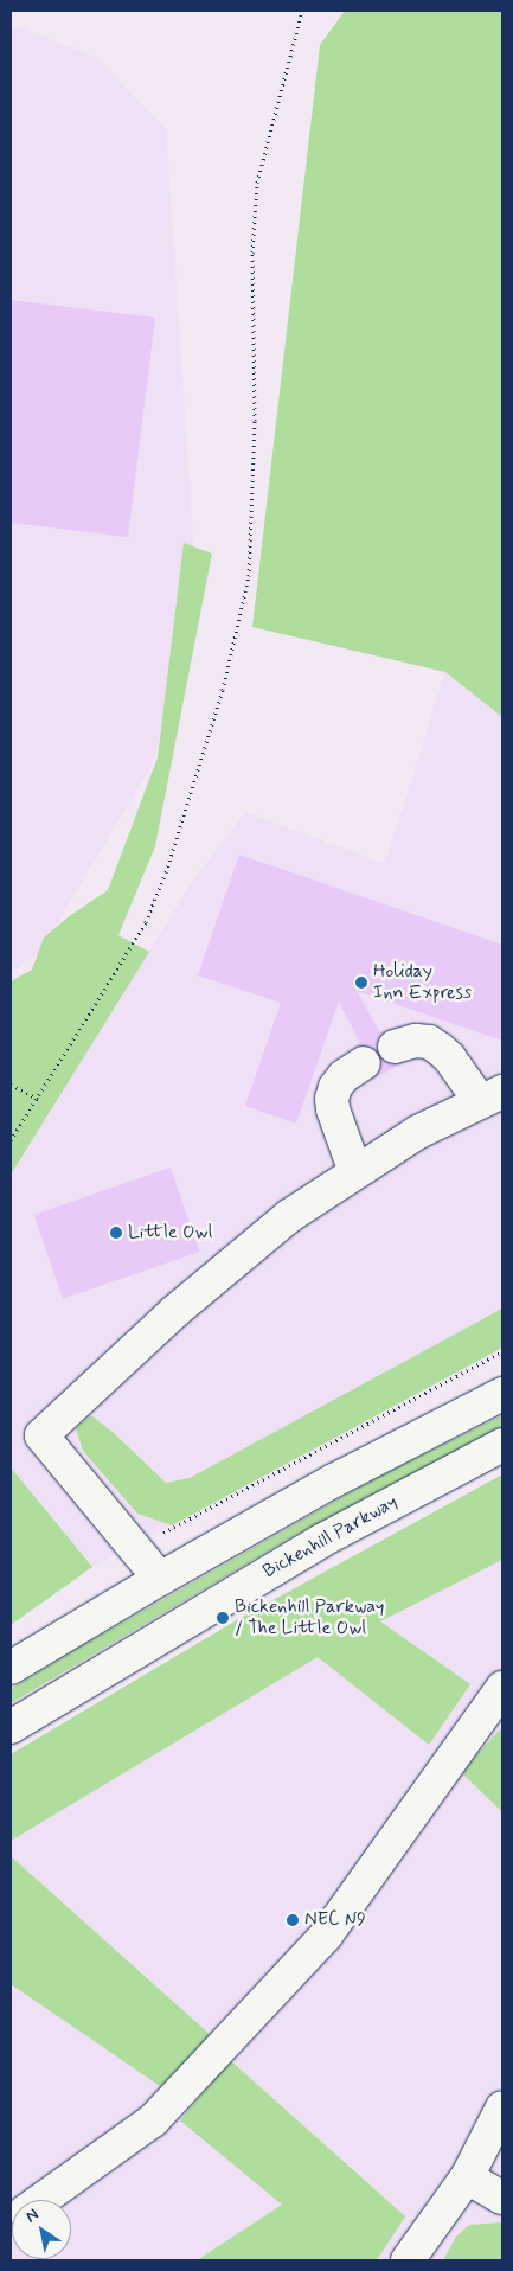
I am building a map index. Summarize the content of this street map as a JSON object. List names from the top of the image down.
{
  "streets": {
    "main road": ["Bickenhill Parkway"]
  },
  "places": [
    "Holiday Inn Express",
    "Little Owl",
    "Bickenhill Parkway / The Little Owl",
    "NEC N9"
  ],
  "north": "top left"
}
